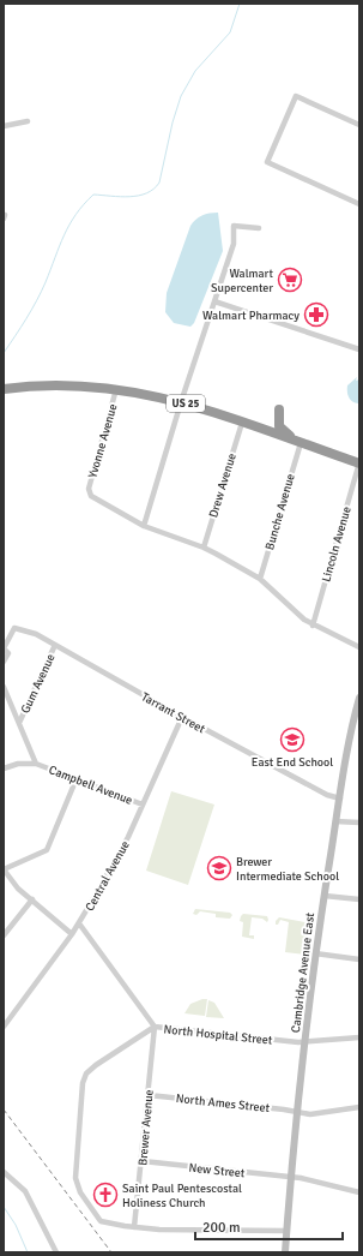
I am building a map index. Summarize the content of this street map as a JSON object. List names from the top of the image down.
{
  "streets": {
    "highway": ["US 25"],
    "main road": ["Cambridge Avenue East"],
    "street": [
      "Yvonne Avenue",
      "Drew Avenue",
      "Bunche Avenue",
      "Lincoln Avenue",
      "Gum Avenue",
      "Tarrant Street",
      "Campbell Avenue",
      "Central Avenue",
      "North Hospital Street",
      "North Ames Street",
      "Brewer Avenue",
      "New Street"
    ]
  },
  "crossings": [
    ["US 25", "Yvonne Avenue"],
    ["US 25", "Drew Avenue"],
    ["US 25", "Bunche Avenue"],
    ["US 25", "Lincoln Avenue"],
    ["Gum Avenue", "Tarrant Street"],
    ["Gum Avenue", "Campbell Avenue"],
    ["Tarrant Street", "Central Avenue"],
    ["Tarrant Street", "Cambridge Avenue East"],
    ["Campbell Avenue", "Central Avenue"],
    ["Cambridge Avenue East", "North Hospital Street"],
    ["Cambridge Avenue East", "North Ames Street"],
    ["Cambridge Avenue East", "New Street"],
    ["North Hospital Street", "Brewer Avenue"],
    ["North Ames Street", "Brewer Avenue"],
    ["Brewer Avenue", "New Street"]
  ],
  "places": {
    "supermarket": ["Walmart Supercenter"],
    "pharmacy": ["Walmart Pharmacy"],
    "school or university": ["East End School", "Brewer Intermediate School"],
    "church": ["Saint Paul Pentescostal Holiness Church"]
  },
  "scale_bar": "200 m"
}
